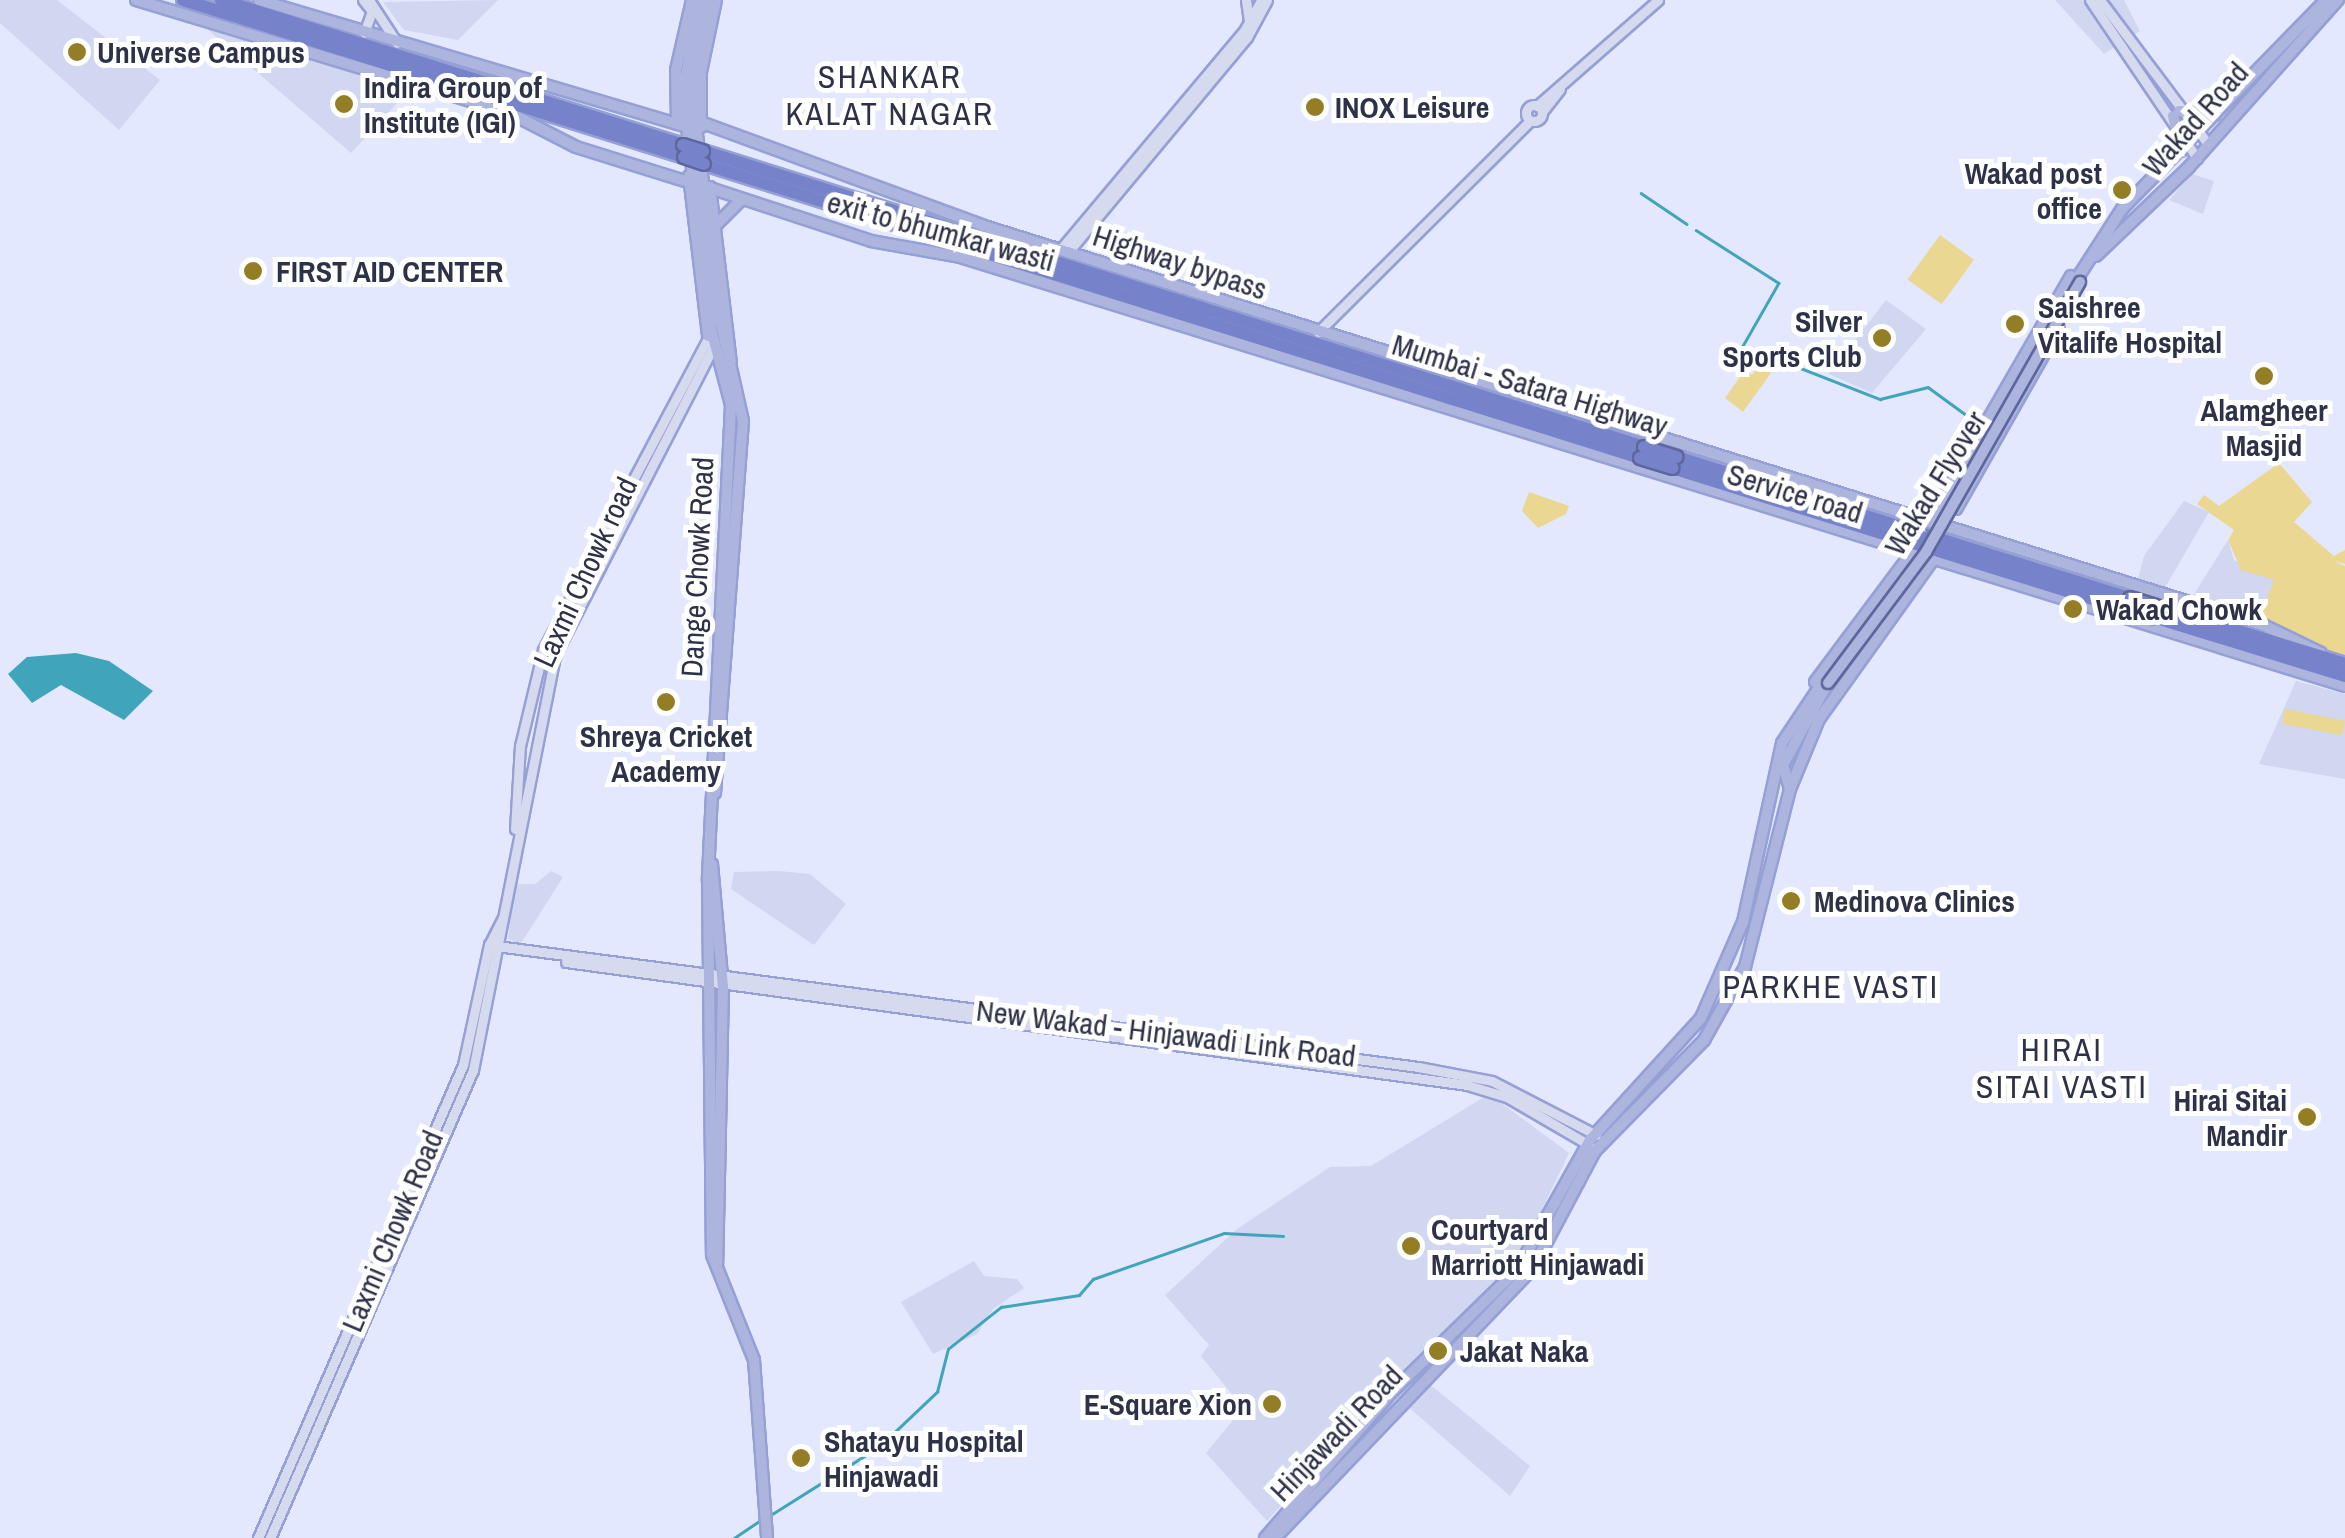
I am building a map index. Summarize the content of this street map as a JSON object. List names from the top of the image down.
{
  "streets": {
    "highway": ["Mumbai - Satara Highway"],
    "main road": [
      "Wakad Road",
      "exit to bhumkar wasti",
      "Highway bypass",
      "Wakad Flyover",
      "Service road",
      "Dange Chowk Road",
      "Laxmi Chowk road",
      "New Wakad - Hinjawadi Link Road",
      "Laxmi Chowk Road",
      "Hinjawadi Road"
    ]
  },
  "crossings": [
    ["Wakad Road", "Wakad Flyover"],
    ["exit to bhumkar wasti", "Highway bypass"],
    ["exit to bhumkar wasti", "Mumbai - Satara Highway"],
    ["exit to bhumkar wasti", "Service road"],
    ["Highway bypass", "Mumbai - Satara Highway"],
    ["Highway bypass", "Service road"],
    ["Mumbai - Satara Highway", "Service road"],
    ["Mumbai - Satara Highway", "Dange Chowk Road"],
    ["Wakad Flyover", "Hinjawadi Road"],
    ["Dange Chowk Road", "Laxmi Chowk road"],
    ["Dange Chowk Road", "New Wakad - Hinjawadi Link Road"],
    ["Laxmi Chowk road", "Laxmi Chowk Road"],
    ["New Wakad - Hinjawadi Link Road", "Laxmi Chowk Road"],
    ["New Wakad - Hinjawadi Link Road", "Hinjawadi Road"]
  ],
  "districts": ["SHANKAR KALAT NAGAR", "PARKHE VASTI", "HIRAI SITAI VASTI"],
  "places": [
    "Universe Campus",
    "Indira Group of Institute (IGI)",
    "INOX Leisure",
    "Wakad post office",
    "FIRST AID CENTER",
    "Saishree Vitalife Hospital",
    "Silver Sports Club",
    "Alamgheer Masjid",
    "Wakad Chowk",
    "Shreya Cricket Academy",
    "Medinova Clinics",
    "Hirai Sitai Mandir",
    "Courtyard Marriott Hinjawadi",
    "Jakat Naka",
    "E-Square Xion",
    "Shatayu Hospital Hinjawadi"
  ]
}
